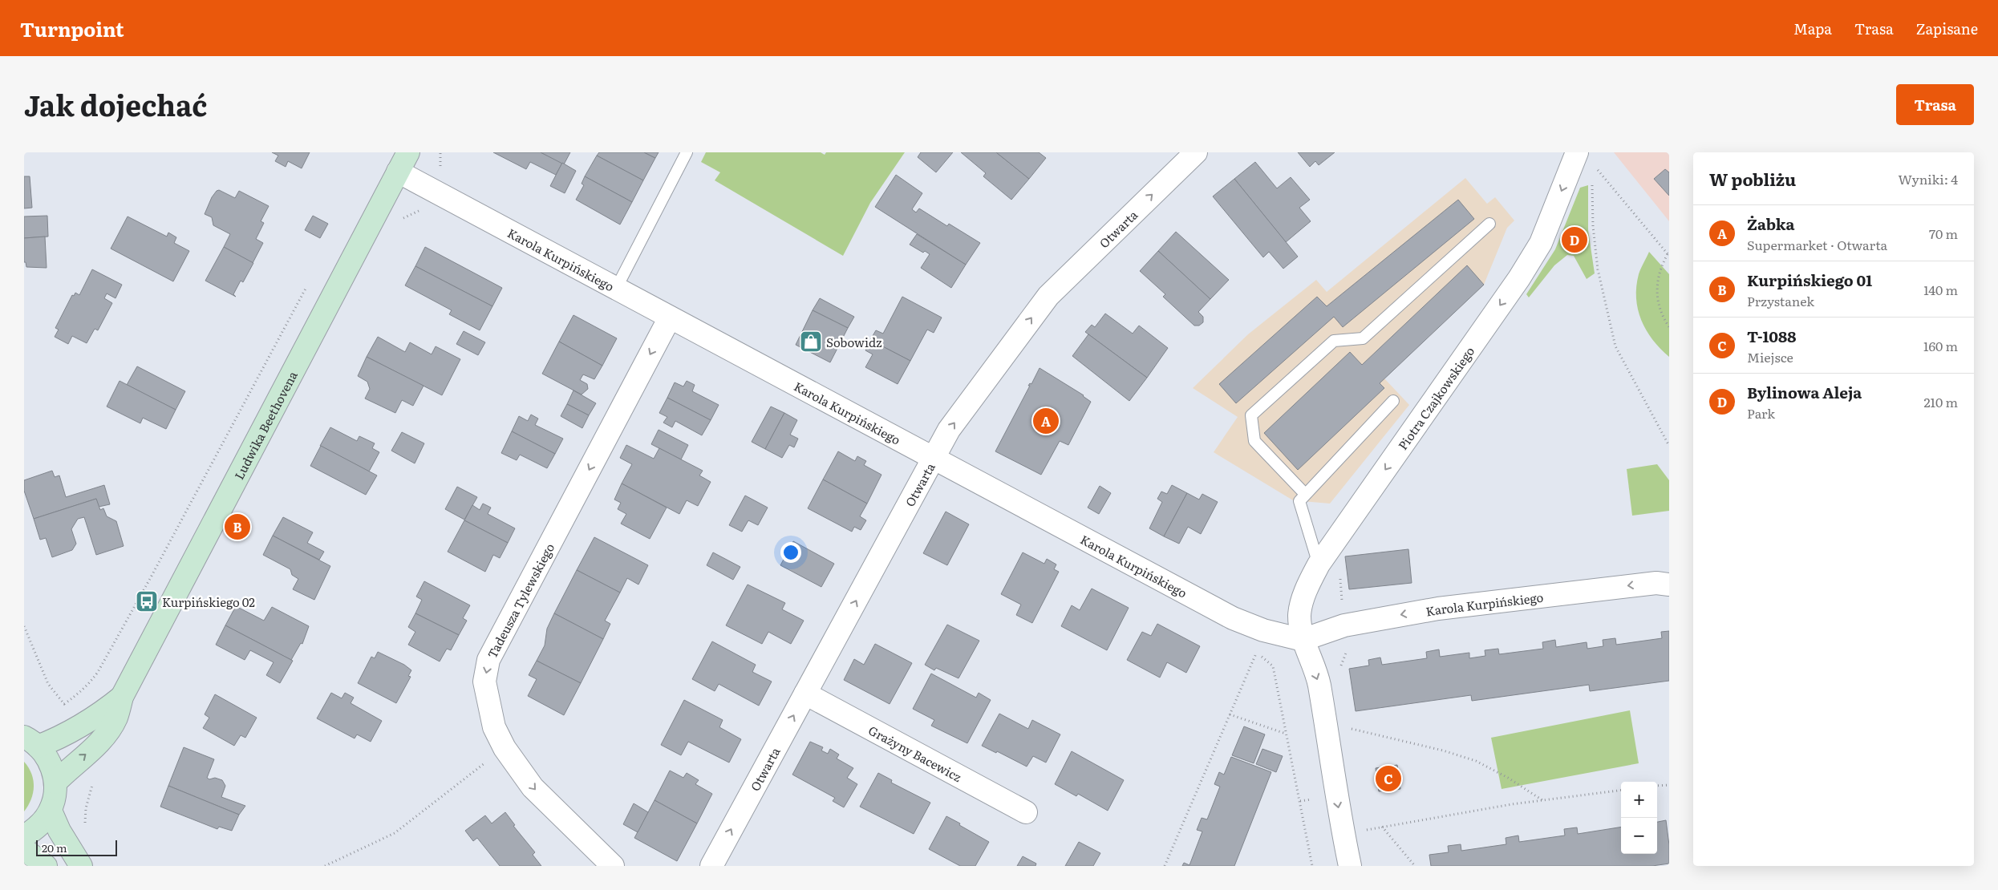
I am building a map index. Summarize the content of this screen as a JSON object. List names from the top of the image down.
{
  "streets": {
    "street": [
      "Otwarta",
      "Karola Kurpińskiego",
      "Piotra Czajkowskiego",
      "Ludwika Beethovena",
      "Tadeusza Tylewskiego",
      "Grażyny Bacewicz"
    ]
  },
  "crossings": [
    ["Otwarta", "Karola Kurpińskiego"],
    ["Otwarta", "Grażyny Bacewicz"],
    ["Karola Kurpińskiego", "Piotra Czajkowskiego"],
    ["Karola Kurpińskiego", "Ludwika Beethovena"],
    ["Karola Kurpińskiego", "Tadeusza Tylewskiego"]
  ],
  "one_way": ["Otwarta", "Piotra Czajkowskiego", "Tadeusza Tylewskiego"],
  "places": {
    "shop": ["Sobowidz"],
    "bus stop": ["Kurpińskiego 02"]
  },
  "scale_bar": "20 m",
  "page": {
    "header": "Turnpoint",
    "nav": ["Mapa", "Trasa", "Zapisane"],
    "title": "Jak dojechać",
    "buttons": "Trasa",
    "heading": ["W pobliżu", "Wyniki: 4"],
    "list": [
      {
        "mark": "A",
        "name": "Żabka",
        "note": "Supermarket · Otwarta",
        "value": "70 m"
      },
      {
        "mark": "B",
        "name": "Kurpińskiego 01",
        "note": "Przystanek",
        "value": "140 m"
      },
      {
        "mark": "C",
        "name": "T-1088",
        "note": "Miejsce",
        "value": "160 m"
      },
      {
        "mark": "D",
        "name": "Bylinowa Aleja",
        "note": "Park",
        "value": "210 m"
      }
    ],
    "pins": [
      "D",
      "A",
      "B",
      "C"
    ],
    "map_buttons": ["+", "−"],
    "scale": "20 m"
  }
}
